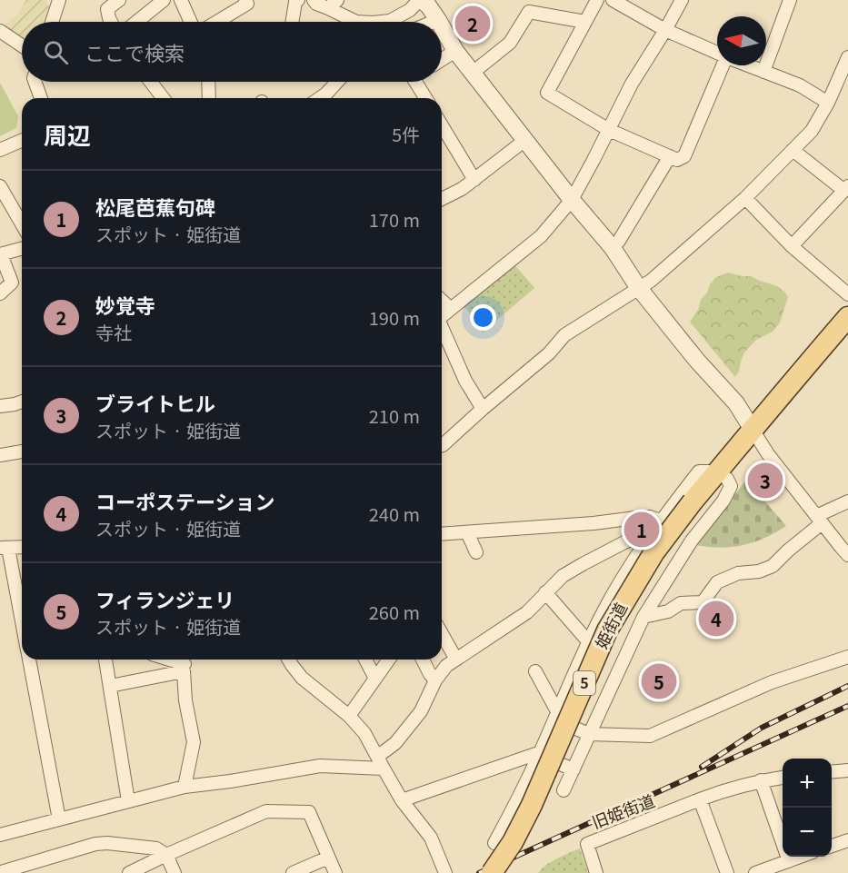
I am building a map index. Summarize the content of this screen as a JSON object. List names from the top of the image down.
{
  "streets": {
    "main road": ["姫街道", "5"],
    "street": ["旧姫街道"]
  },
  "north": "left",
  "page": {
    "pins": [
      "2",
      "3",
      "1",
      "4",
      "5"
    ],
    "search": "ここで検索",
    "heading": ["周辺", "5件"],
    "list": [
      {
        "mark": "1",
        "name": "松尾芭蕉句碑",
        "note": "スポット · 姫街道",
        "value": "170 m"
      },
      {
        "mark": "2",
        "name": "妙覚寺",
        "note": "寺社",
        "value": "190 m"
      },
      {
        "mark": "3",
        "name": "ブライトヒル",
        "note": "スポット · 姫街道",
        "value": "210 m"
      },
      {
        "mark": "4",
        "name": "コーポステーション",
        "note": "スポット · 姫街道",
        "value": "240 m"
      },
      {
        "mark": "5",
        "name": "フィランジェリ",
        "note": "スポット · 姫街道",
        "value": "260 m"
      }
    ],
    "map_buttons": ["+", "−"]
  }
}
